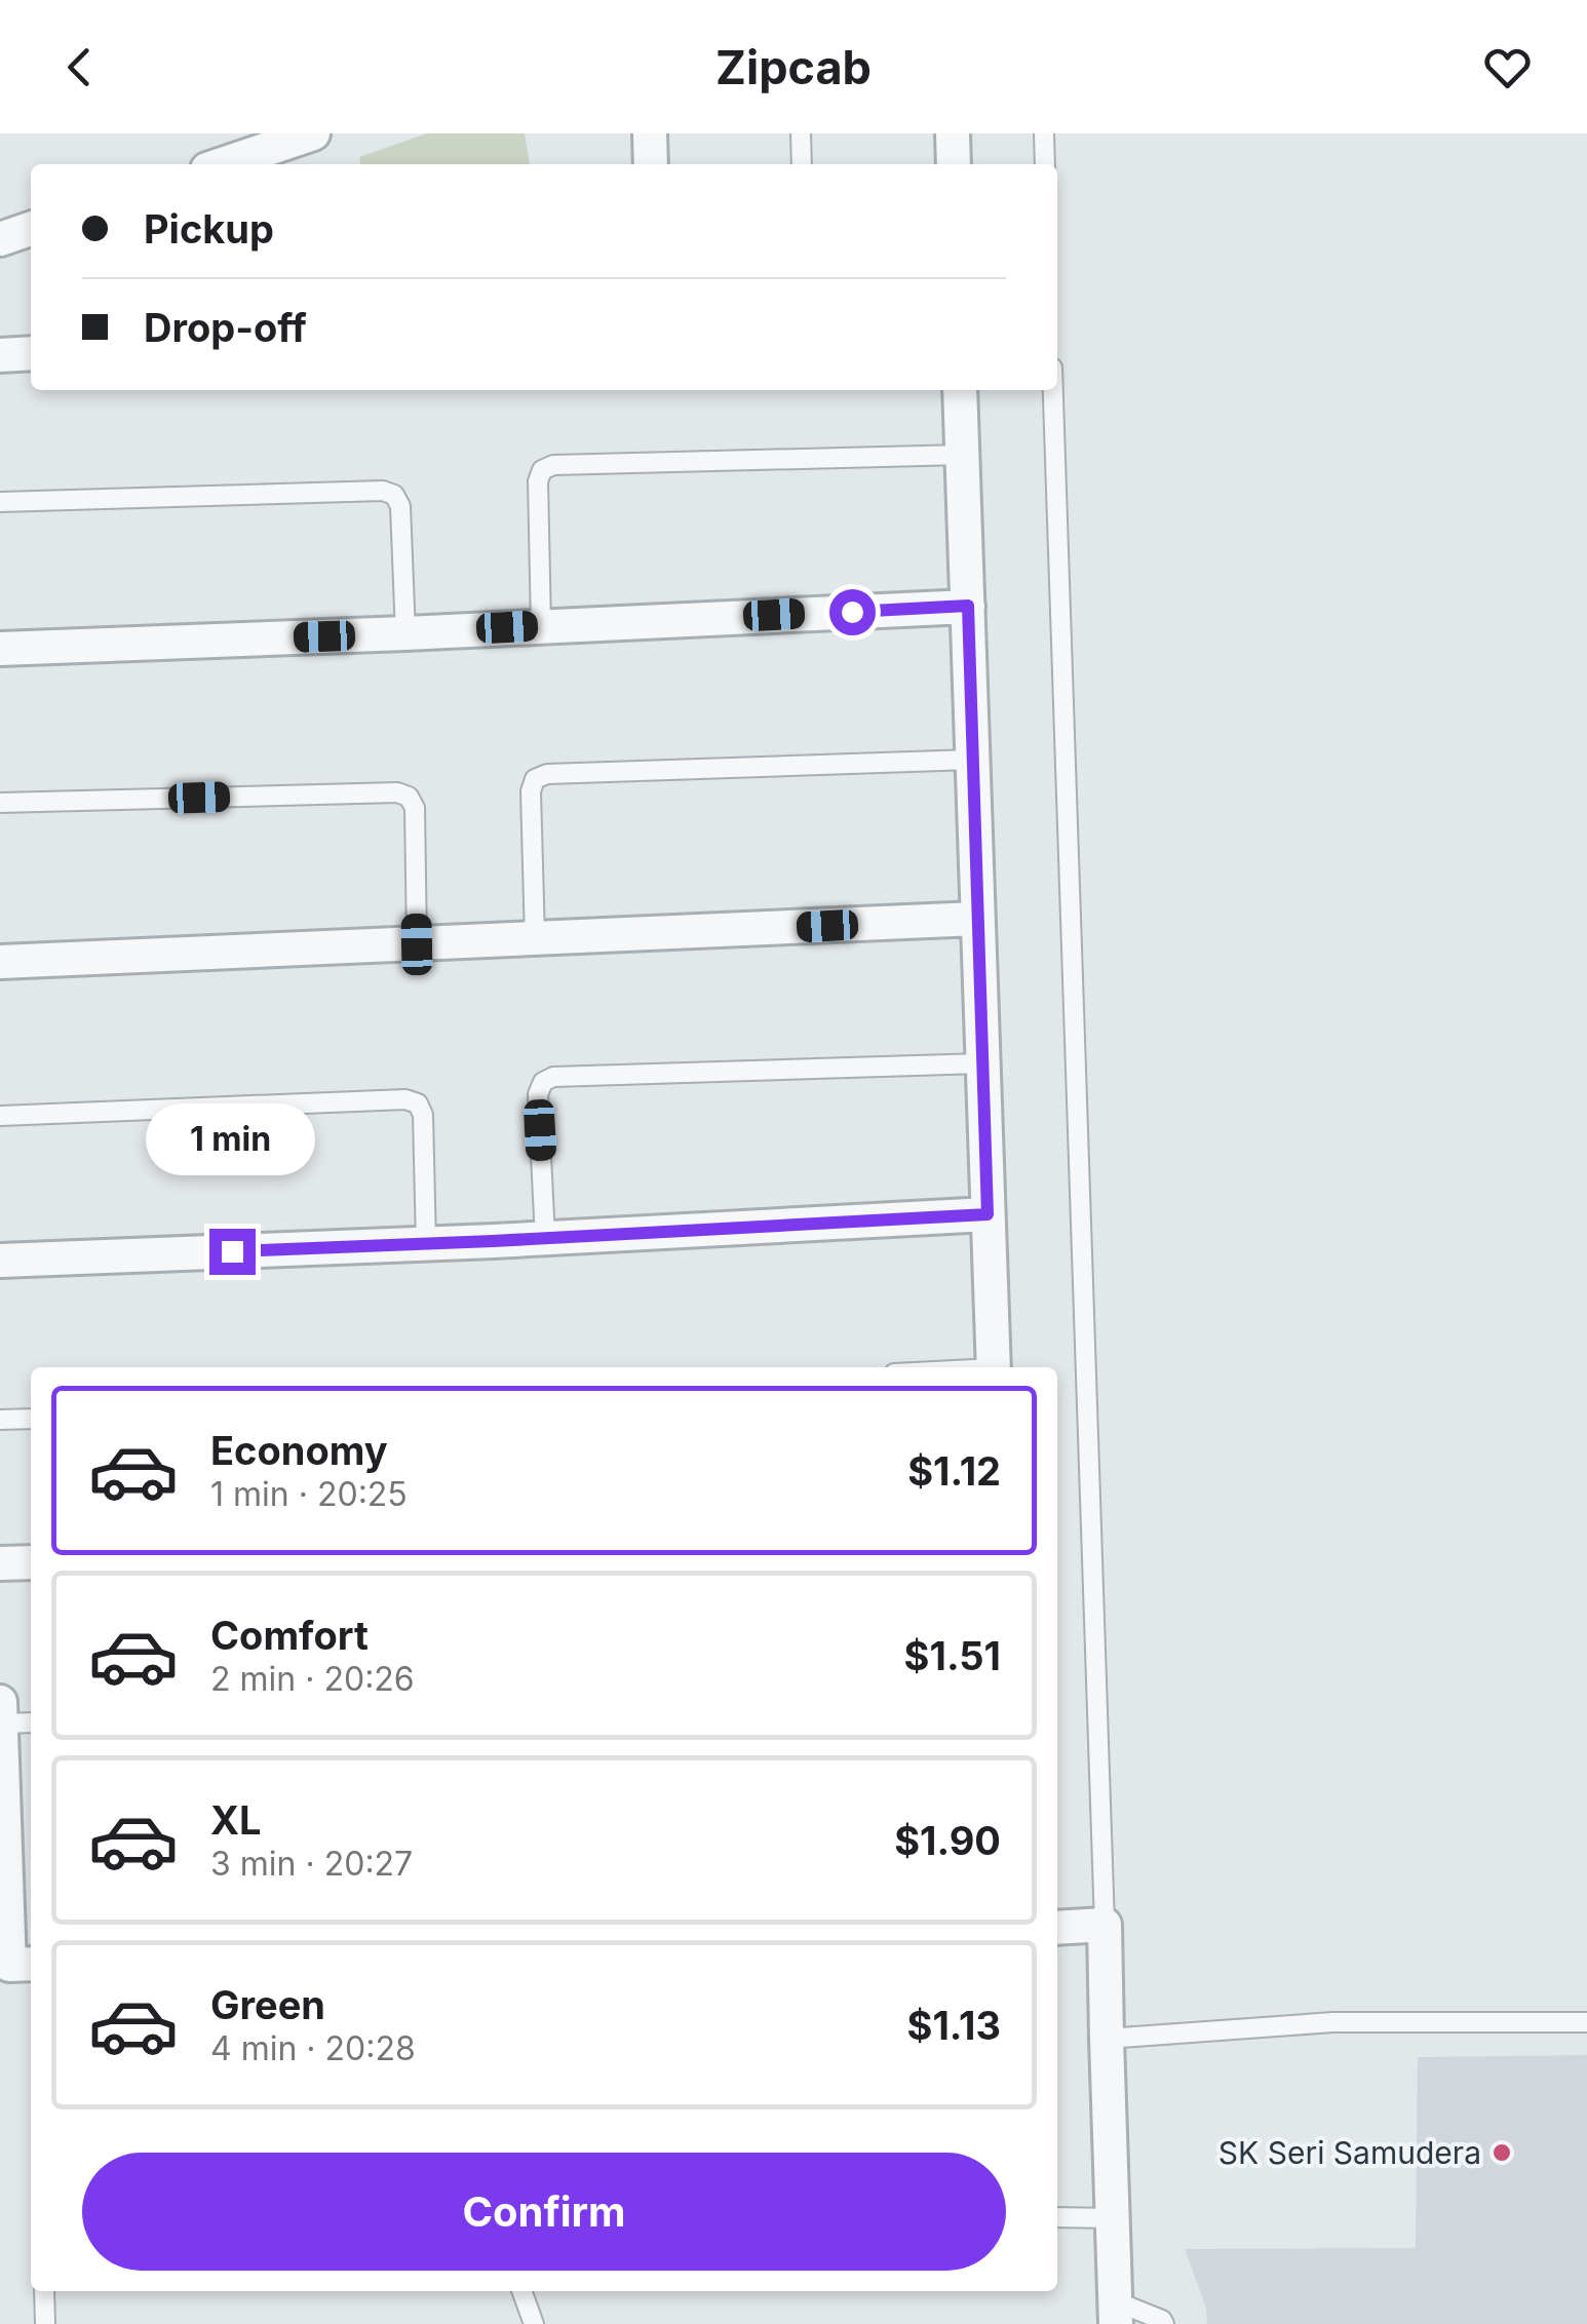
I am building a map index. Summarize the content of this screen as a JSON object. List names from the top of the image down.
{
  "places": ["SK Seri Samudera"],
  "page": {
    "header": "Zipcab",
    "banner": ["Pickup", "Drop-off"],
    "bubble": "1 min",
    "list": [
      {
        "name": "Economy",
        "note": "1 min · 20:25",
        "value": "$1.12"
      },
      {
        "name": "Comfort",
        "note": "2 min · 20:26",
        "value": "$1.51"
      },
      {
        "name": "XL",
        "note": "3 min · 20:27",
        "value": "$1.90"
      },
      {
        "name": "Green",
        "note": "4 min · 20:28",
        "value": "$1.13"
      }
    ],
    "buttons": "Confirm"
  }
}
